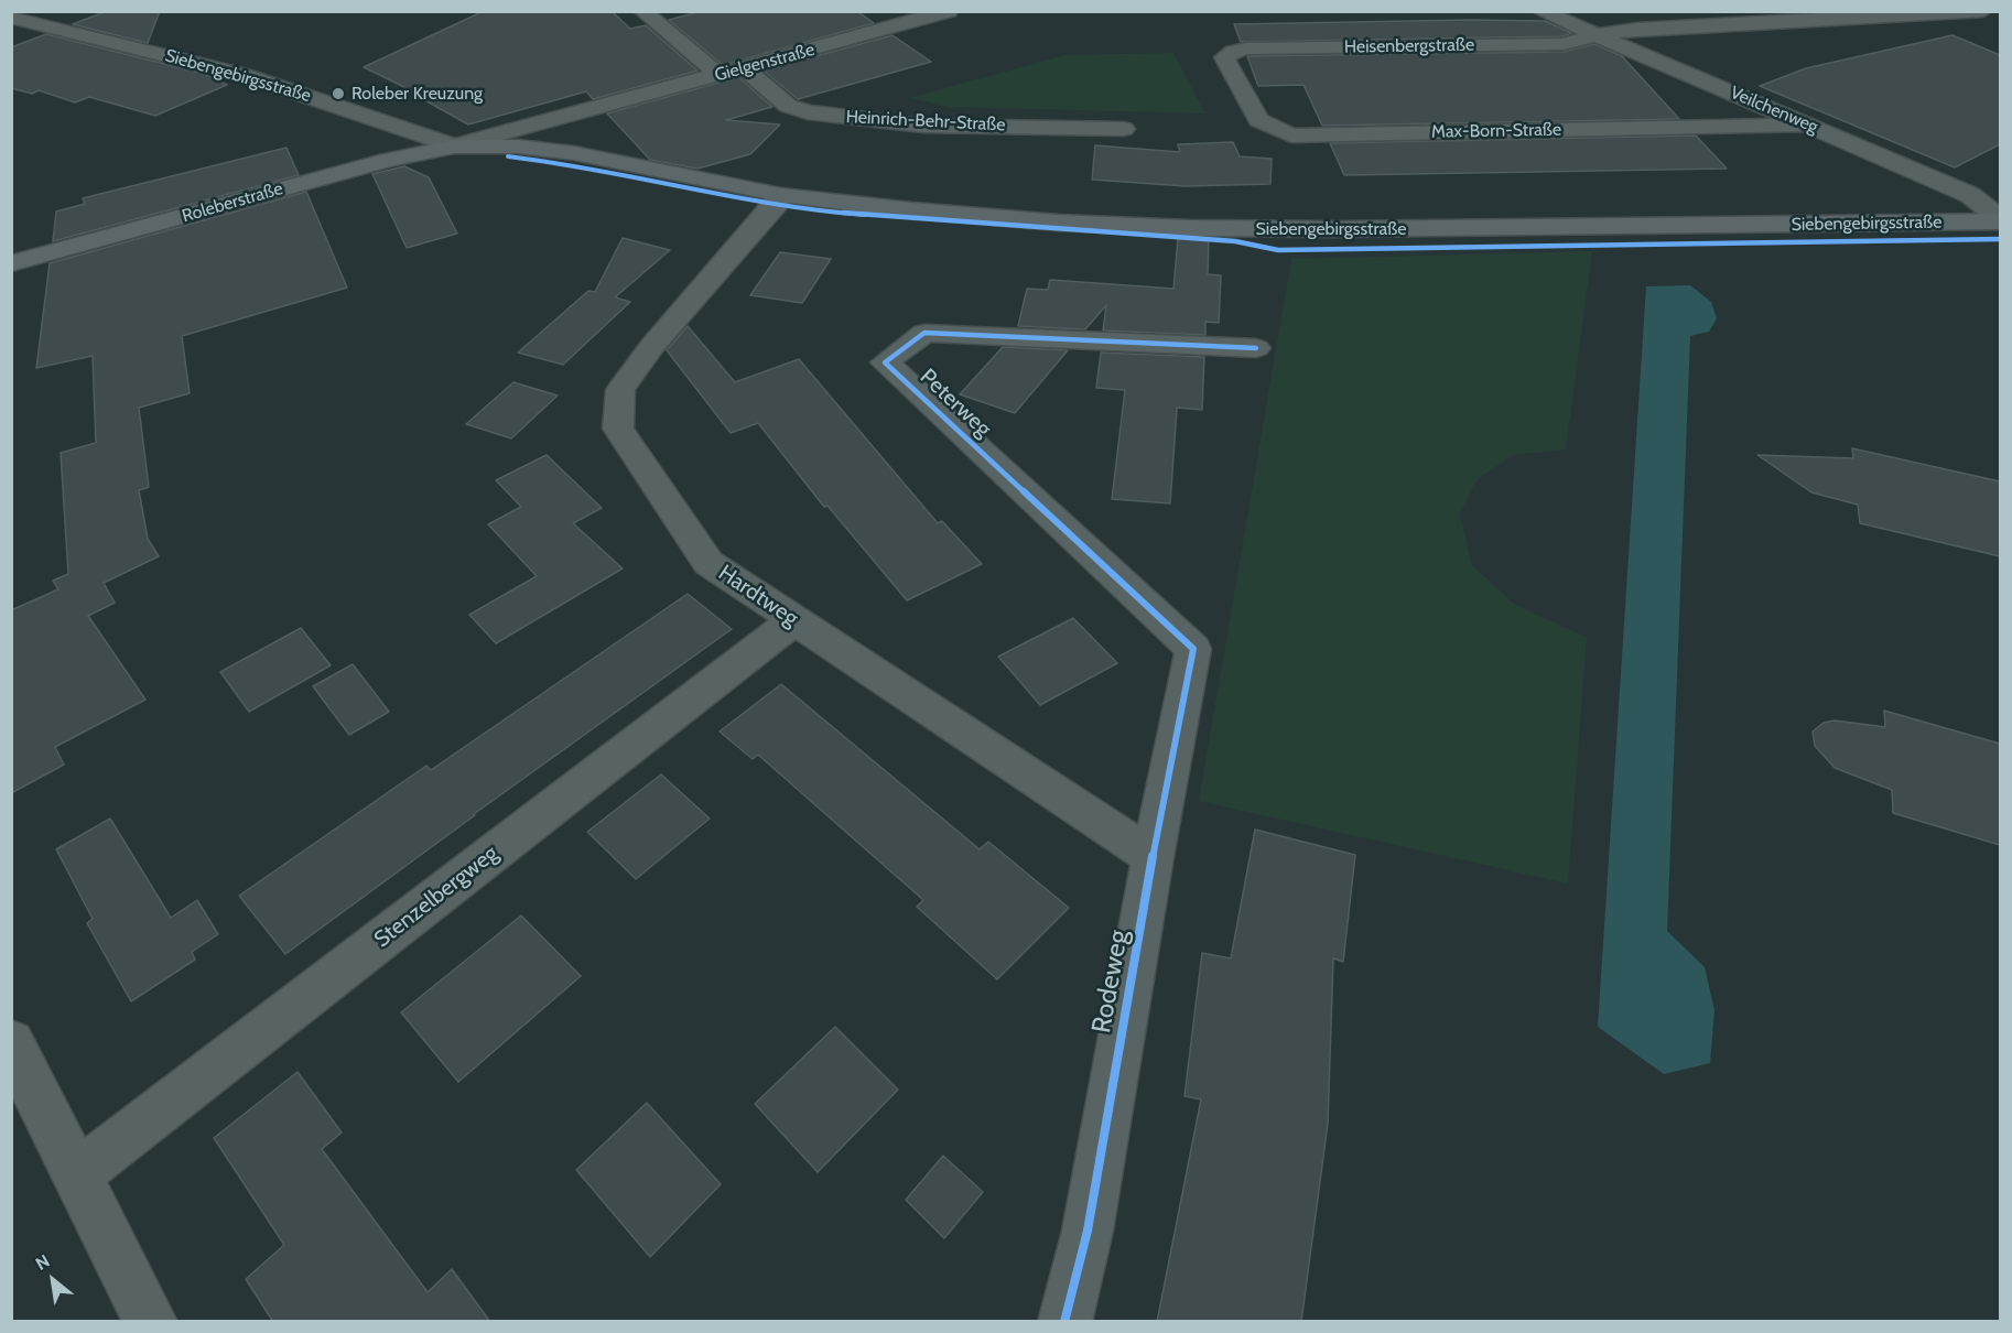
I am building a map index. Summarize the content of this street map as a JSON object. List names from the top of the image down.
{
  "streets": {
    "main road": ["Siebengebirgsstraße", "Roleberstraße"],
    "street": [
      "Heisenbergstraße",
      "Gielgenstraße",
      "Veilchenweg",
      "Heinrich-Behr-Straße",
      "Max-Born-Straße",
      "Peterweg",
      "Hardtweg",
      "Stenzelbergweg",
      "Rodeweg"
    ]
  },
  "crossings": [
    ["Heisenbergstraße", "Veilchenweg"],
    ["Heisenbergstraße", "Max-Born-Straße"],
    ["Gielgenstraße", "Siebengebirgsstraße"],
    ["Gielgenstraße", "Heinrich-Behr-Straße"],
    ["Gielgenstraße", "Roleberstraße"],
    ["Siebengebirgsstraße", "Veilchenweg"],
    ["Siebengebirgsstraße", "Roleberstraße"],
    ["Siebengebirgsstraße", "Hardtweg"],
    ["Veilchenweg", "Max-Born-Straße"],
    ["Peterweg", "Rodeweg"],
    ["Hardtweg", "Stenzelbergweg"],
    ["Hardtweg", "Rodeweg"]
  ],
  "places": ["Roleber Kreuzung"],
  "north": "top left"
}
